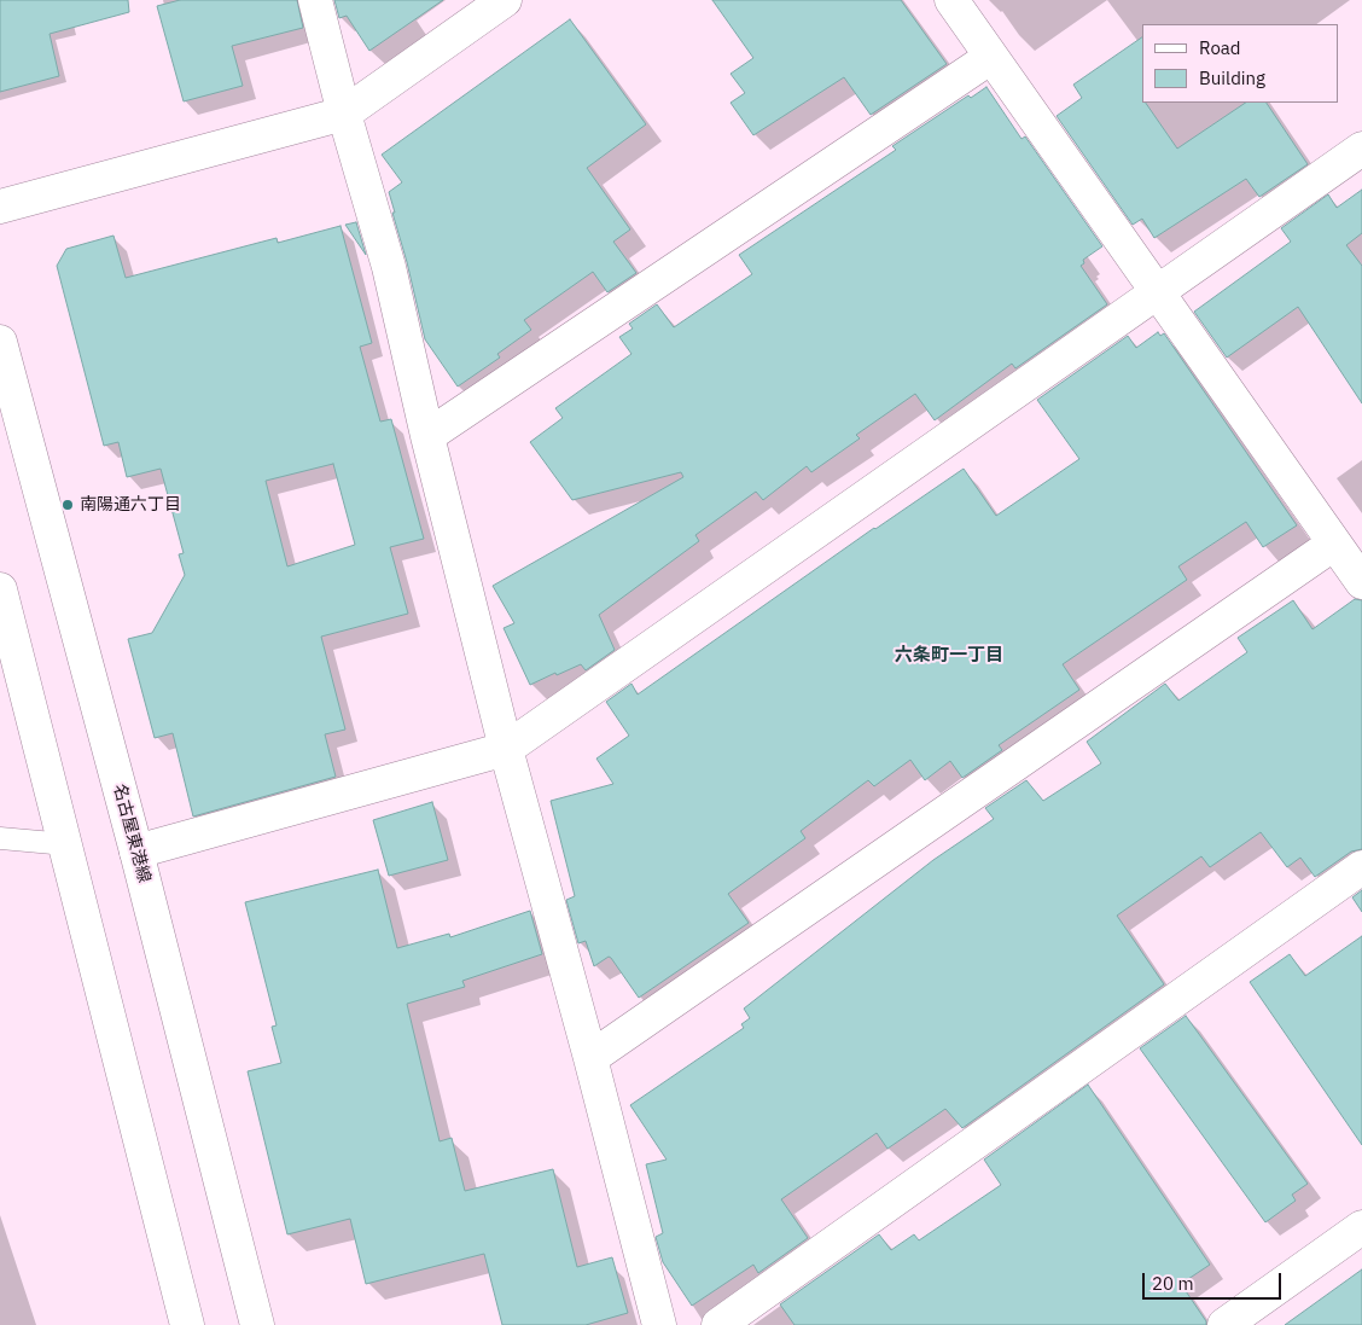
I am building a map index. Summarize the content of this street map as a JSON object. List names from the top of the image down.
{
  "streets": {
    "street": ["名古屋東港線"]
  },
  "districts": ["六条町一丁目"],
  "places": ["南陽通六丁目"],
  "legend": ["Road", "Building"],
  "scale_bar": "20 m"
}
